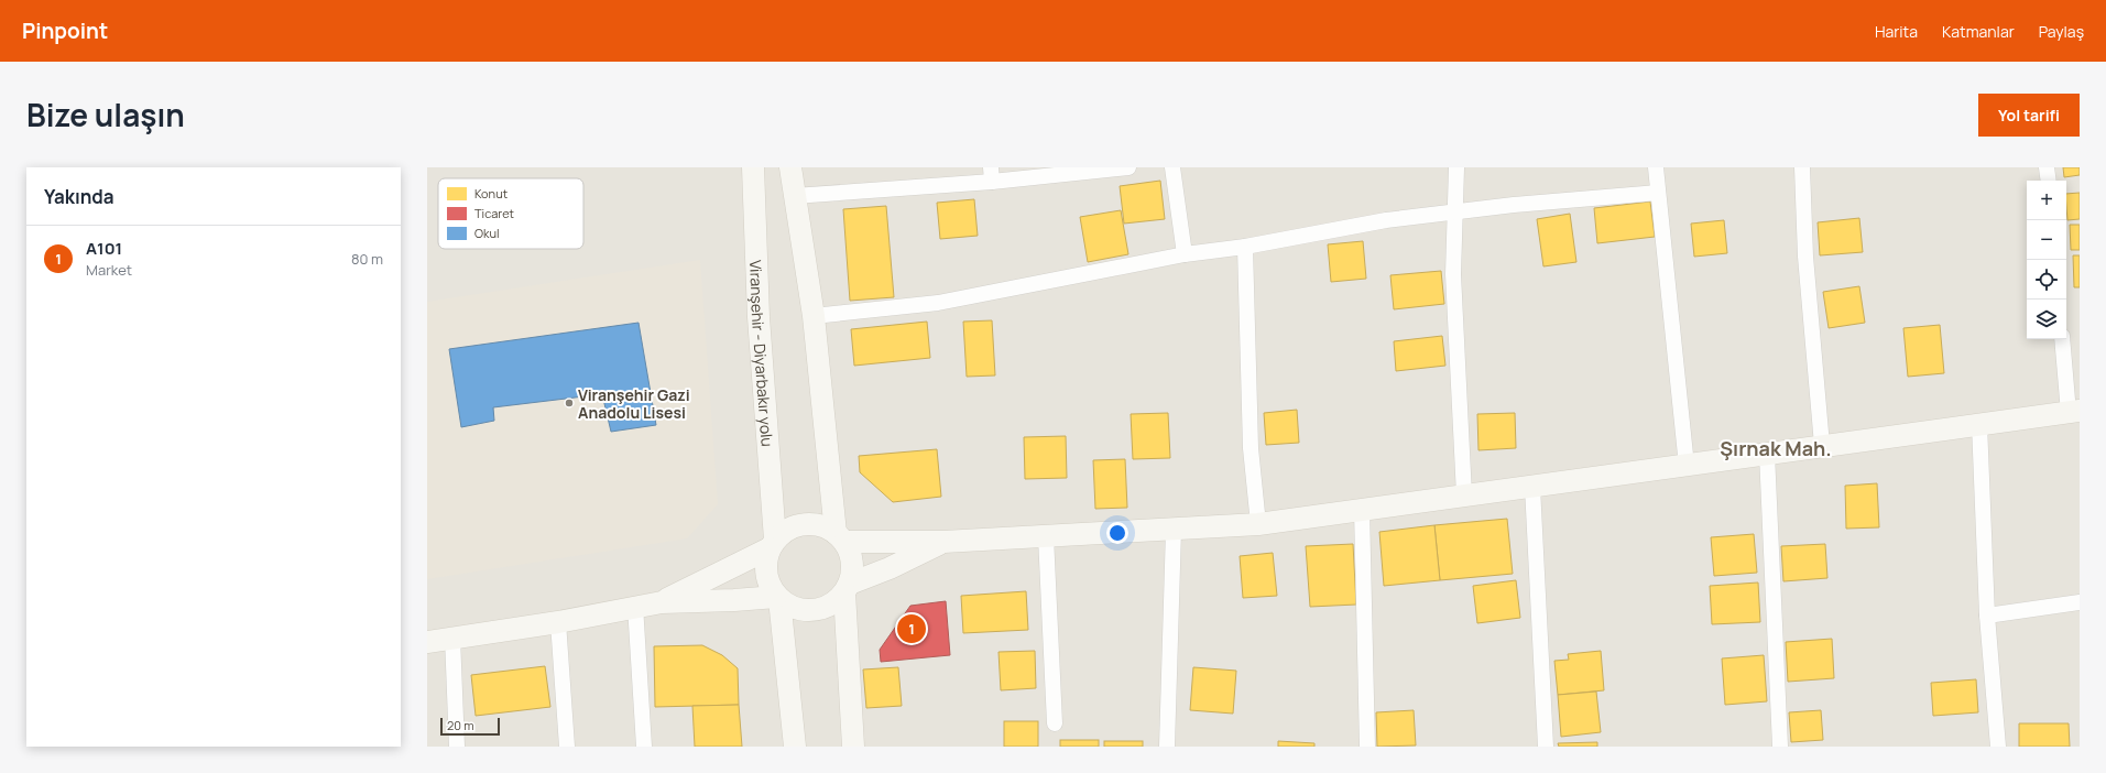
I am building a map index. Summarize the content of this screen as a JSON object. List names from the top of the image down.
{
  "streets": {
    "street": ["Viranşehir - Diyarbakır yolu"]
  },
  "districts": ["Şırnak Mah."],
  "places": ["Viranşehir Gazi Anadolu Lisesi"],
  "legend": ["Konut", "Ticaret", "Okul"],
  "scale_bar": "20 m",
  "page": {
    "header": "Pinpoint",
    "nav": ["Harita", "Katmanlar", "Paylaş"],
    "title": "Bize ulaşın",
    "buttons": "Yol tarifi",
    "heading": "Yakında",
    "map_buttons": ["+", "−"],
    "list": [
      {
        "mark": "1",
        "name": "A101",
        "note": "Market",
        "value": "80 m"
      }
    ],
    "pins": "1",
    "scale": "20 m"
  }
}
